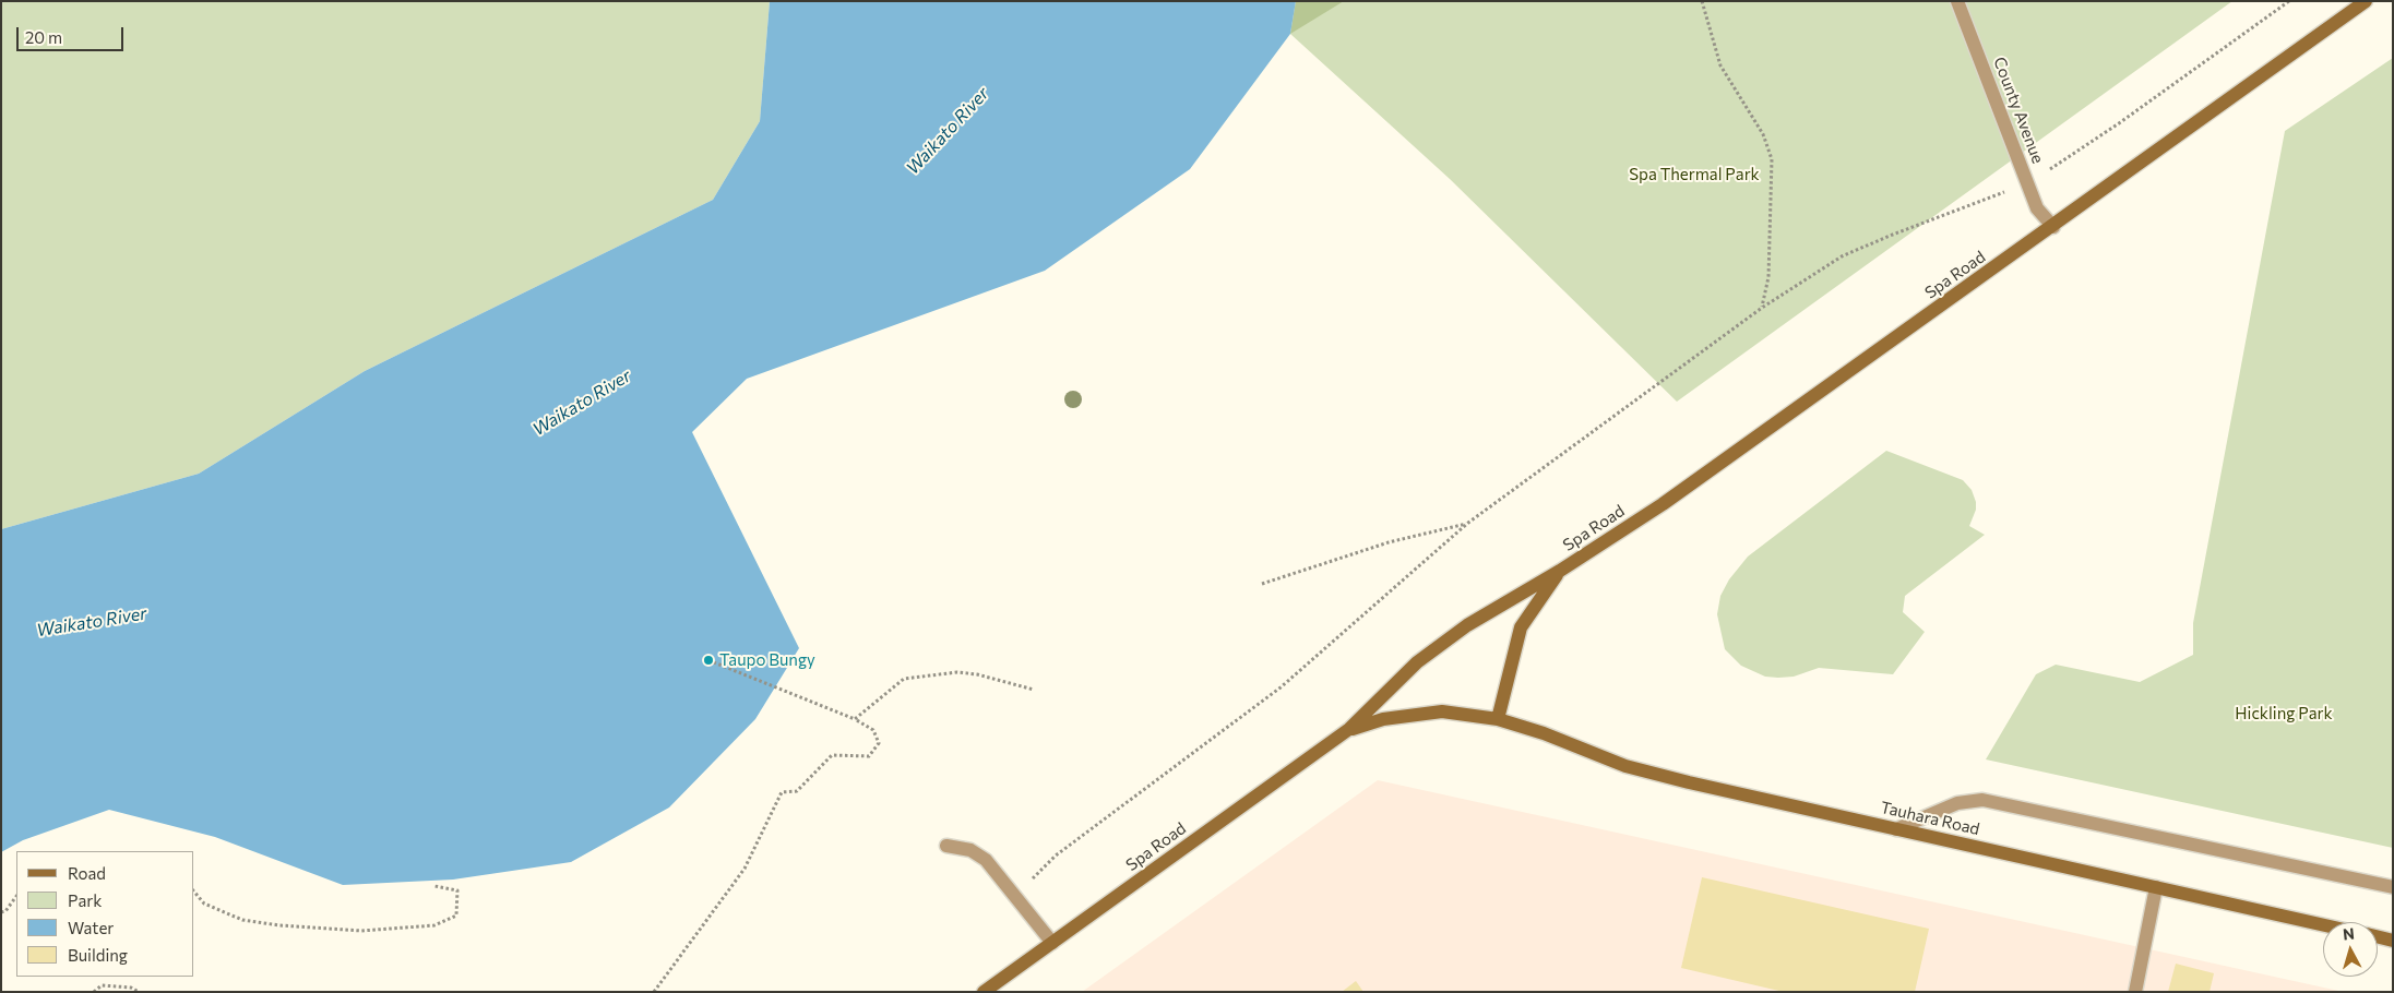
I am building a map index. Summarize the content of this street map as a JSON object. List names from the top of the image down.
{
  "streets": {
    "main road": ["Spa Road", "Tauhara Road"],
    "street": ["County Avenue"]
  },
  "crossings": [
    ["County Avenue", "Spa Road"],
    ["Spa Road", "Tauhara Road"]
  ],
  "water": ["Waikato River"],
  "parks": ["Spa Thermal Park", "Hickling Park"],
  "places": ["Taupo Bungy"],
  "legend": [
    "Road",
    "Park",
    "Water",
    "Building"
  ],
  "scale_bar": "20 m",
  "north": "top"
}
